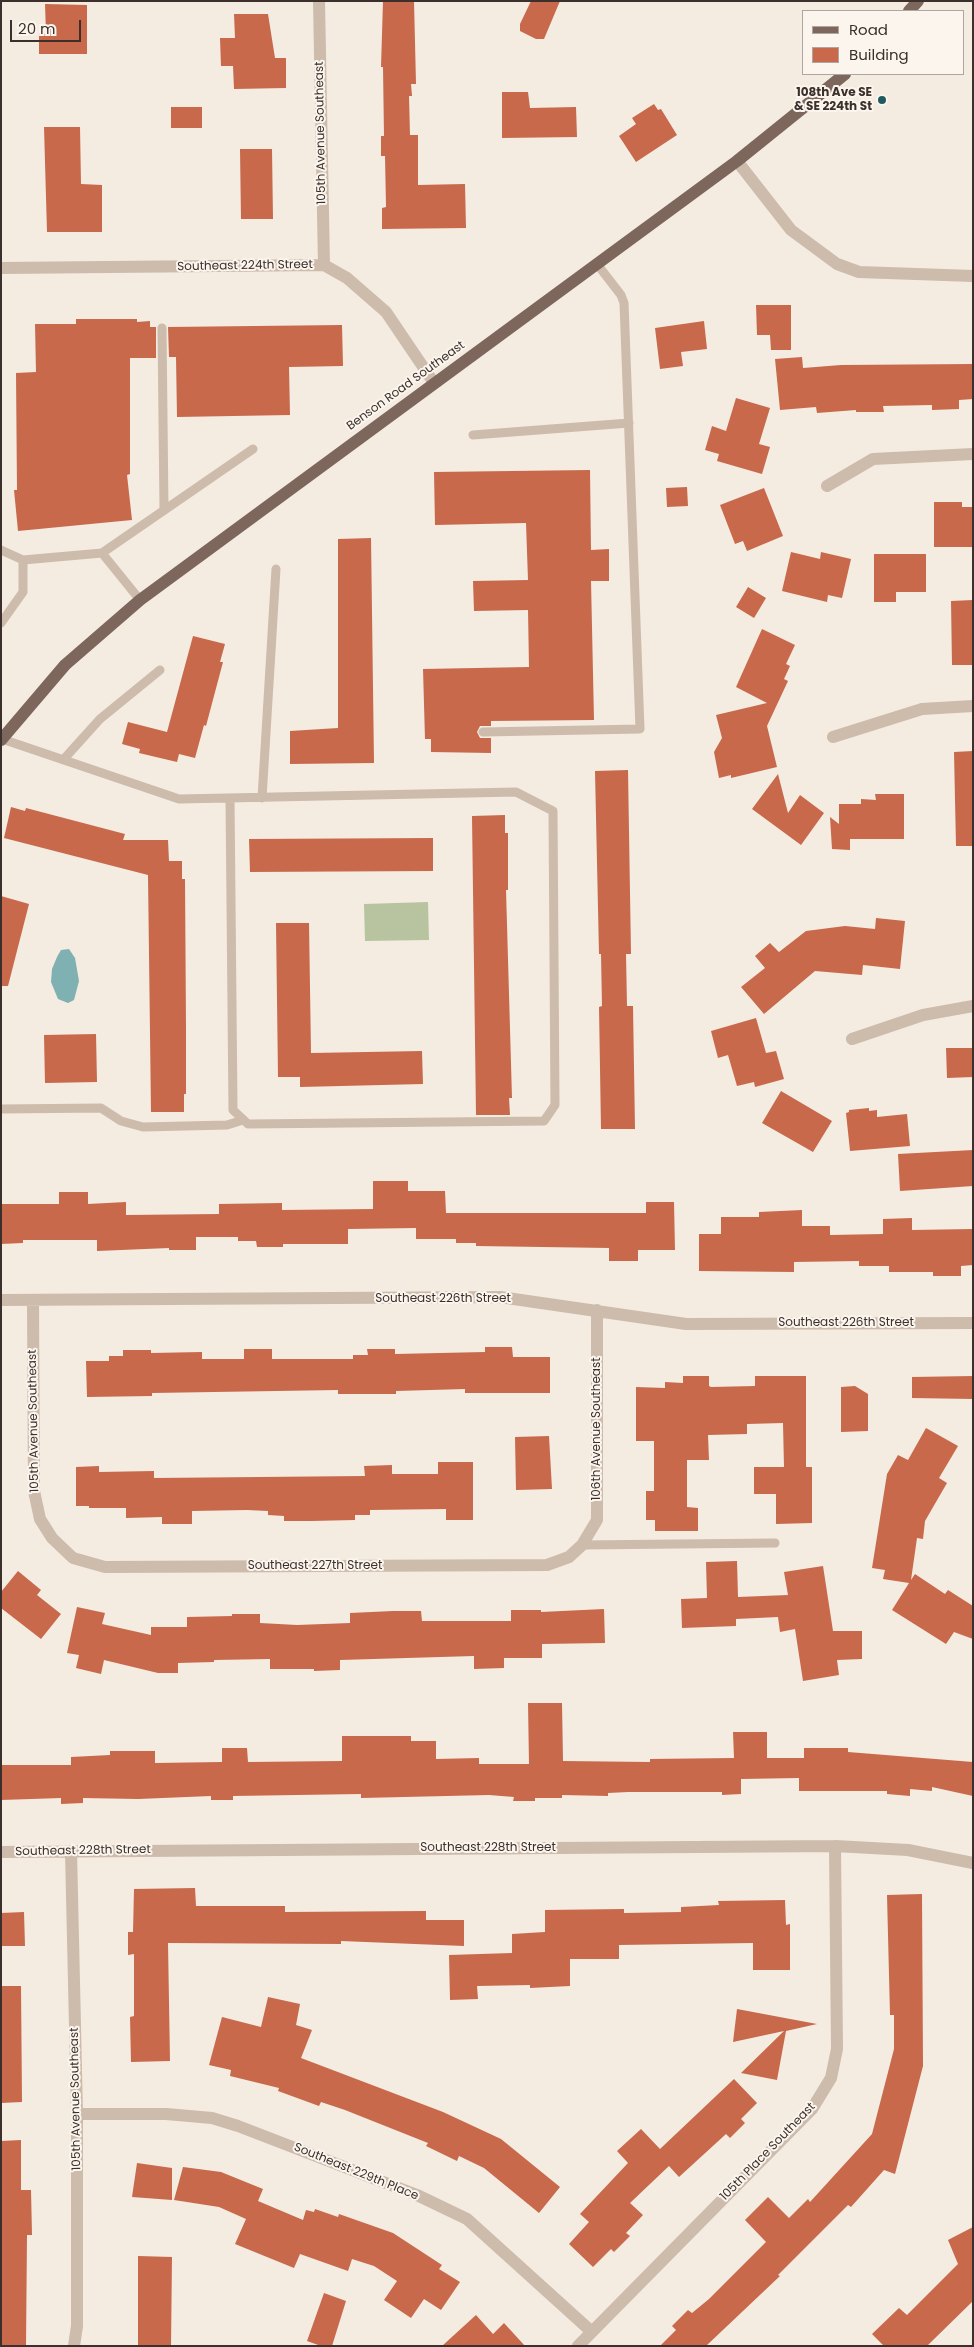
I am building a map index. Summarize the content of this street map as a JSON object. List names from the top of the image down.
{
  "streets": {
    "main road": ["Benson Road Southeast"],
    "street": [
      "105th Avenue Southeast",
      "Southeast 224th Street",
      "Southeast 226th Street",
      "106th Avenue Southeast",
      "Southeast 227th Street",
      "Southeast 228th Street",
      "105th Place Southeast",
      "Southeast 229th Place"
    ]
  },
  "crossings": [
    ["105th Avenue Southeast", "Southeast 224th Street"],
    ["105th Avenue Southeast", "Southeast 226th Street"],
    ["105th Avenue Southeast", "Southeast 227th Street"],
    ["105th Avenue Southeast", "Southeast 228th Street"],
    ["105th Avenue Southeast", "Southeast 229th Place"],
    ["Southeast 224th Street", "Benson Road Southeast"],
    ["Southeast 226th Street", "106th Avenue Southeast"],
    ["106th Avenue Southeast", "Southeast 227th Street"],
    ["Southeast 228th Street", "105th Place Southeast"],
    ["105th Place Southeast", "Southeast 229th Place"]
  ],
  "places": ["108th Ave SE & SE 224th St"],
  "legend": ["Road", "Building"],
  "scale_bar": "20 m"
}
